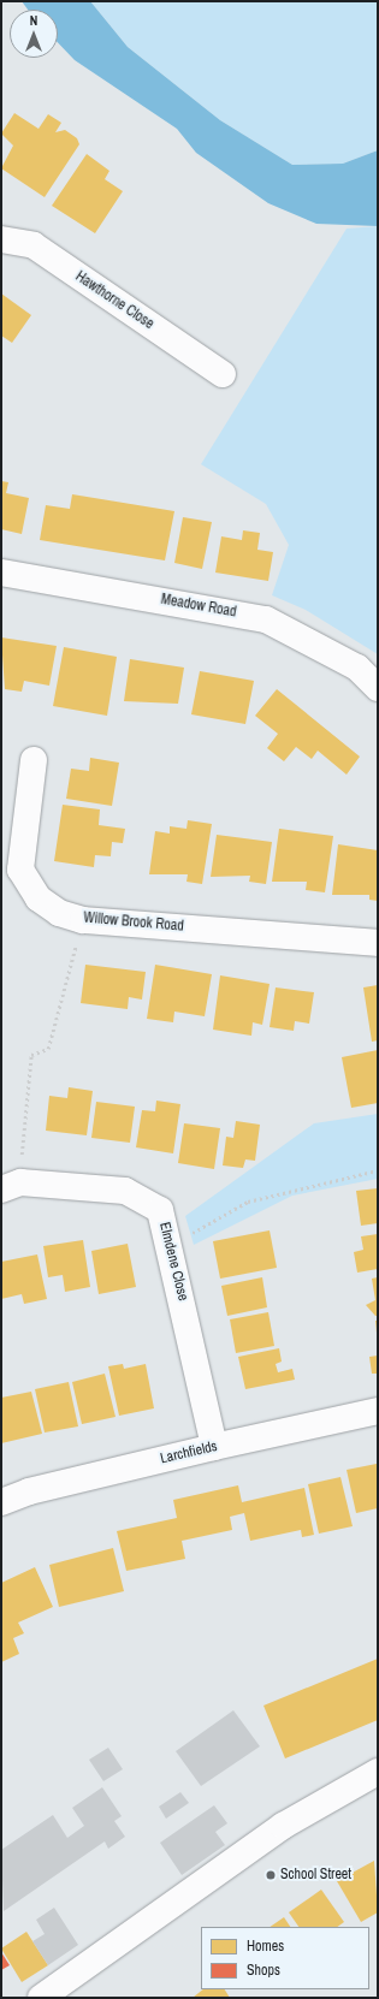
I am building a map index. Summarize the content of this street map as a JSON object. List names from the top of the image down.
{
  "streets": {
    "street": [
      "Hawthorne Close",
      "Meadow Road",
      "Willow Brook Road",
      "Elmdene Close",
      "Larchfields"
    ]
  },
  "crossings": [
    ["Elmdene Close", "Larchfields"]
  ],
  "places": ["School Street"],
  "legend": ["Homes", "Shops"],
  "north": "top"
}
